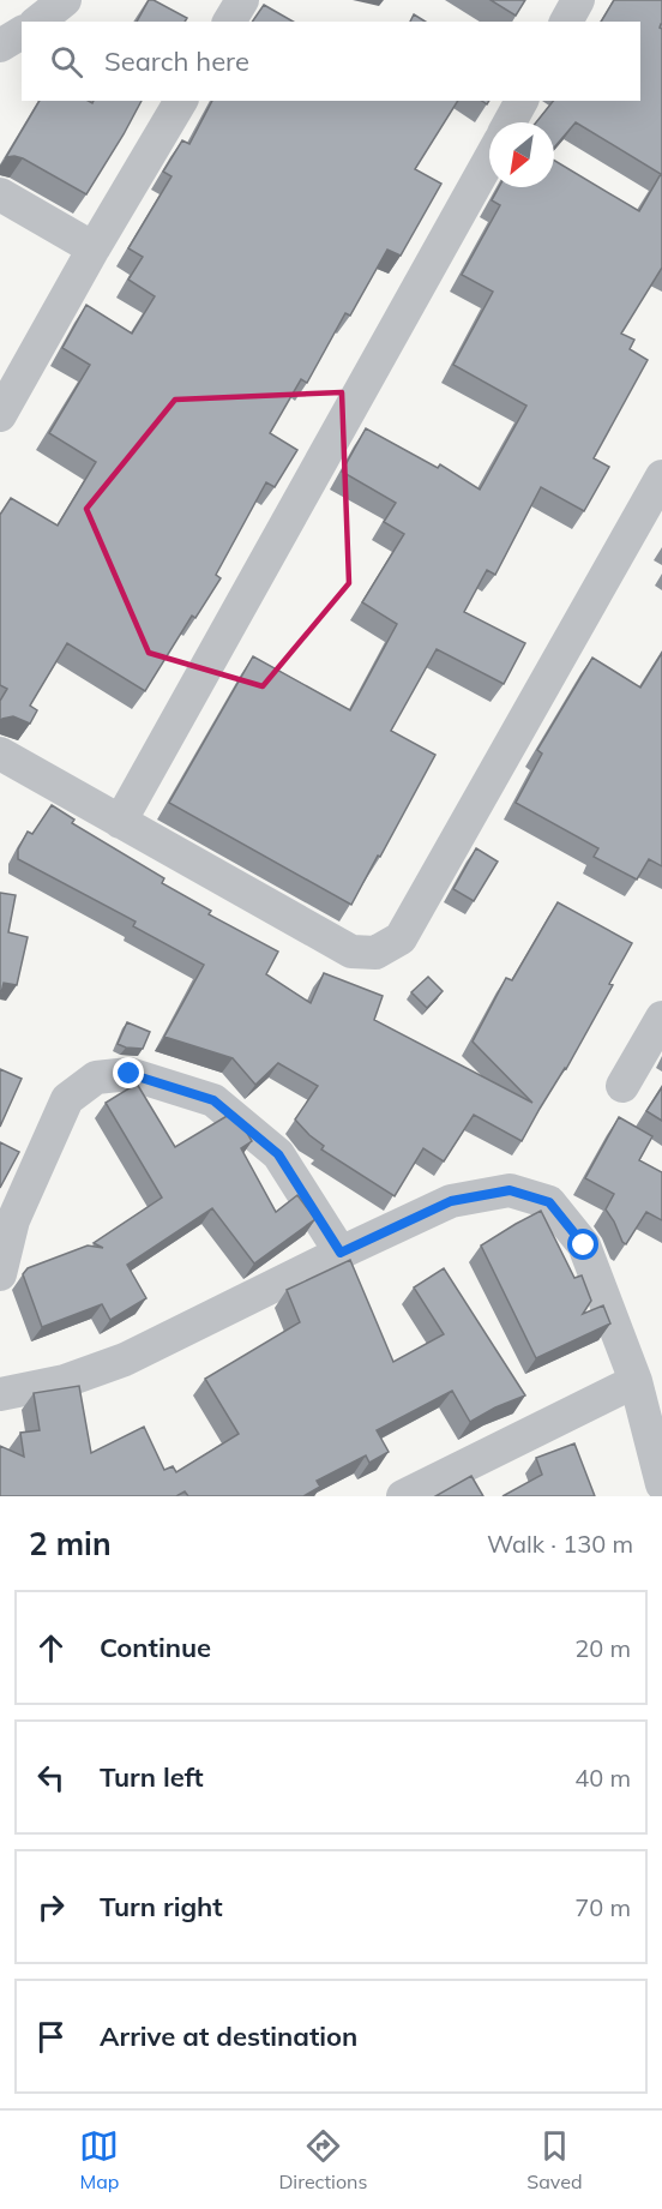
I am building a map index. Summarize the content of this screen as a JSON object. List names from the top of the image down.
{
  "north": "bottom left",
  "page": {
    "search": "Search here",
    "heading": ["2 min", "Walk · 130 m"],
    "list": [
      ["Continue", "20 m"],
      ["Turn left", "40 m"],
      ["Turn right", "70 m"],
      "Arrive at destination"
    ],
    "nav": ["Map", "Directions", "Saved"]
  }
}
